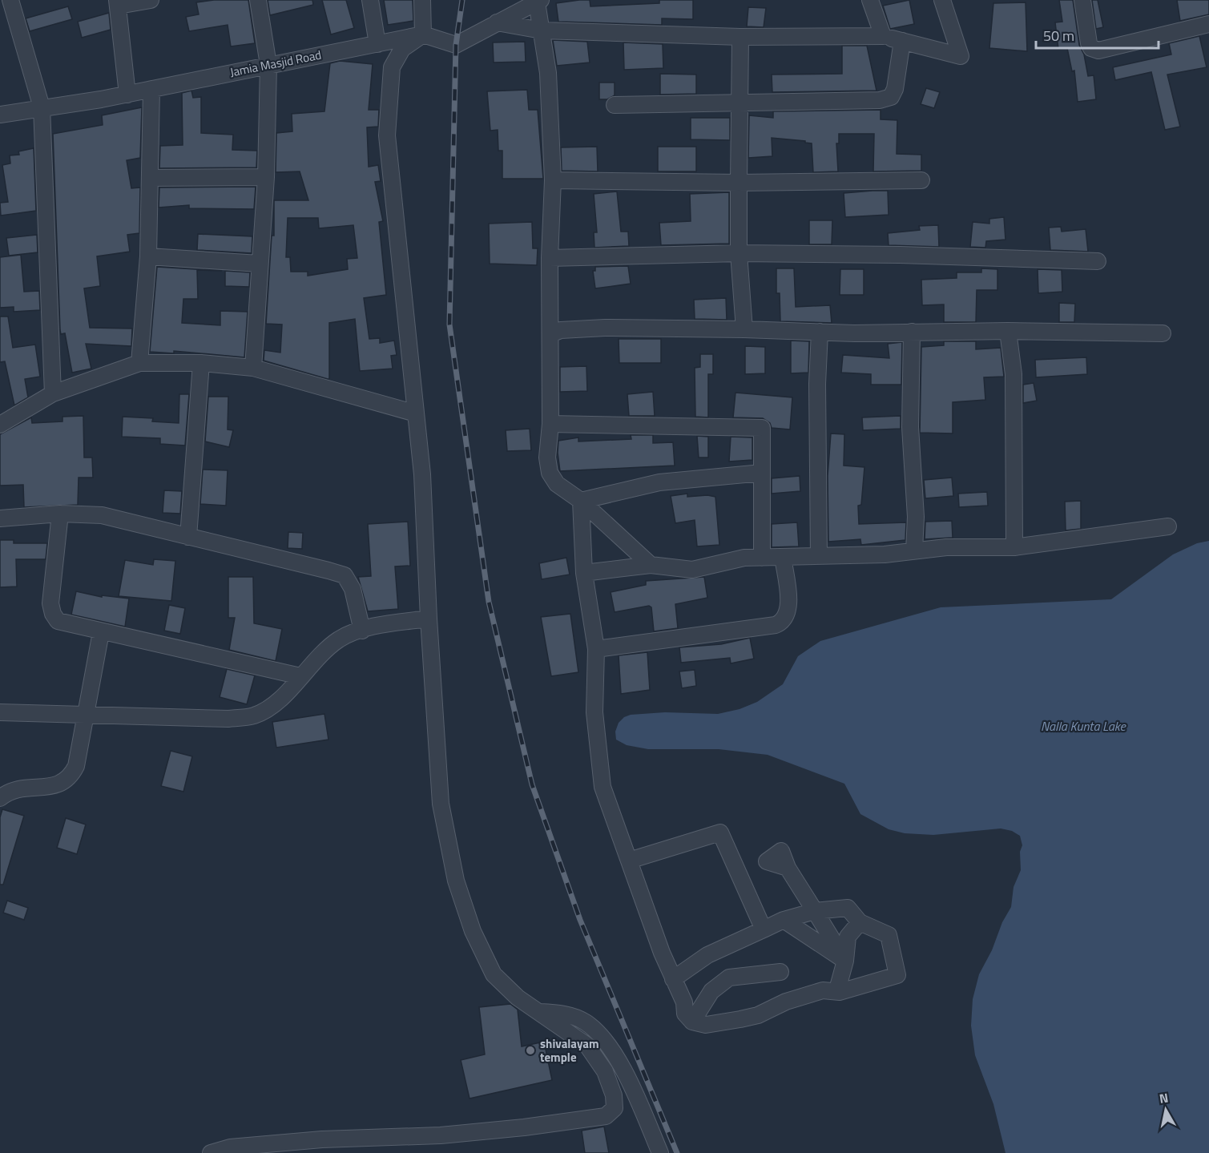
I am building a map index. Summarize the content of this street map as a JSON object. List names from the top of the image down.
{
  "streets": {
    "street": ["Jamia Masjid Road"]
  },
  "water": ["Nalla Kunta Lake"],
  "places": ["shivalayam temple"],
  "scale_bar": "50 m",
  "north": "top"
}
